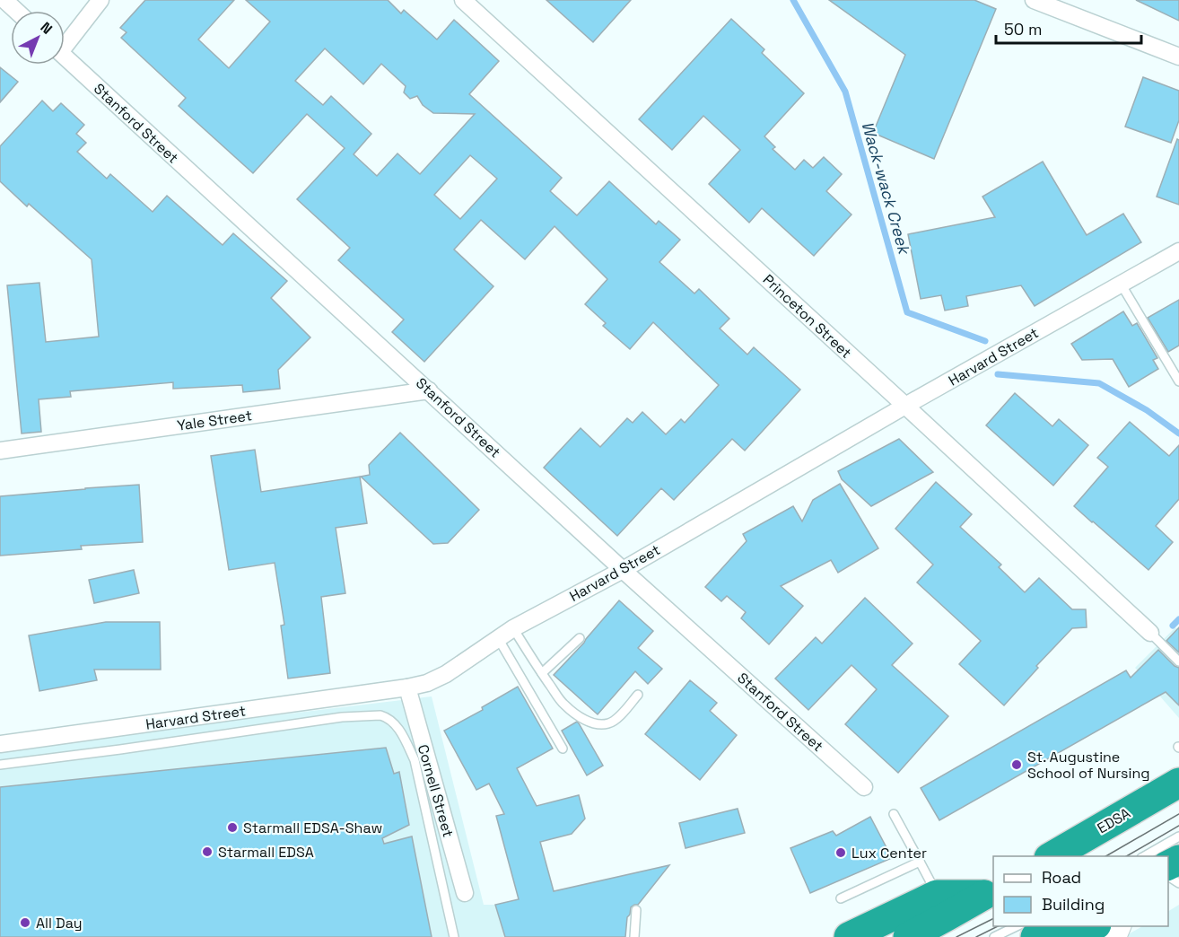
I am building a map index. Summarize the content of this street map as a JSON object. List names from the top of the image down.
{
  "streets": {
    "highway": ["EDSA"],
    "street": [
      "Stanford Street",
      "Princeton Street",
      "Harvard Street",
      "Yale Street",
      "Cornell Street"
    ]
  },
  "crossings": [
    ["Stanford Street", "Harvard Street"],
    ["Stanford Street", "Yale Street"],
    ["Princeton Street", "Harvard Street"],
    ["Harvard Street", "Cornell Street"]
  ],
  "water": ["Wack-wack Creek"],
  "places": [
    "St. Augustine School of Nursing",
    "Starmall EDSA-Shaw",
    "Starmall EDSA",
    "Lux Center",
    "All Day"
  ],
  "legend": ["Road", "Building"],
  "scale_bar": "50 m",
  "north": "top right"
}
